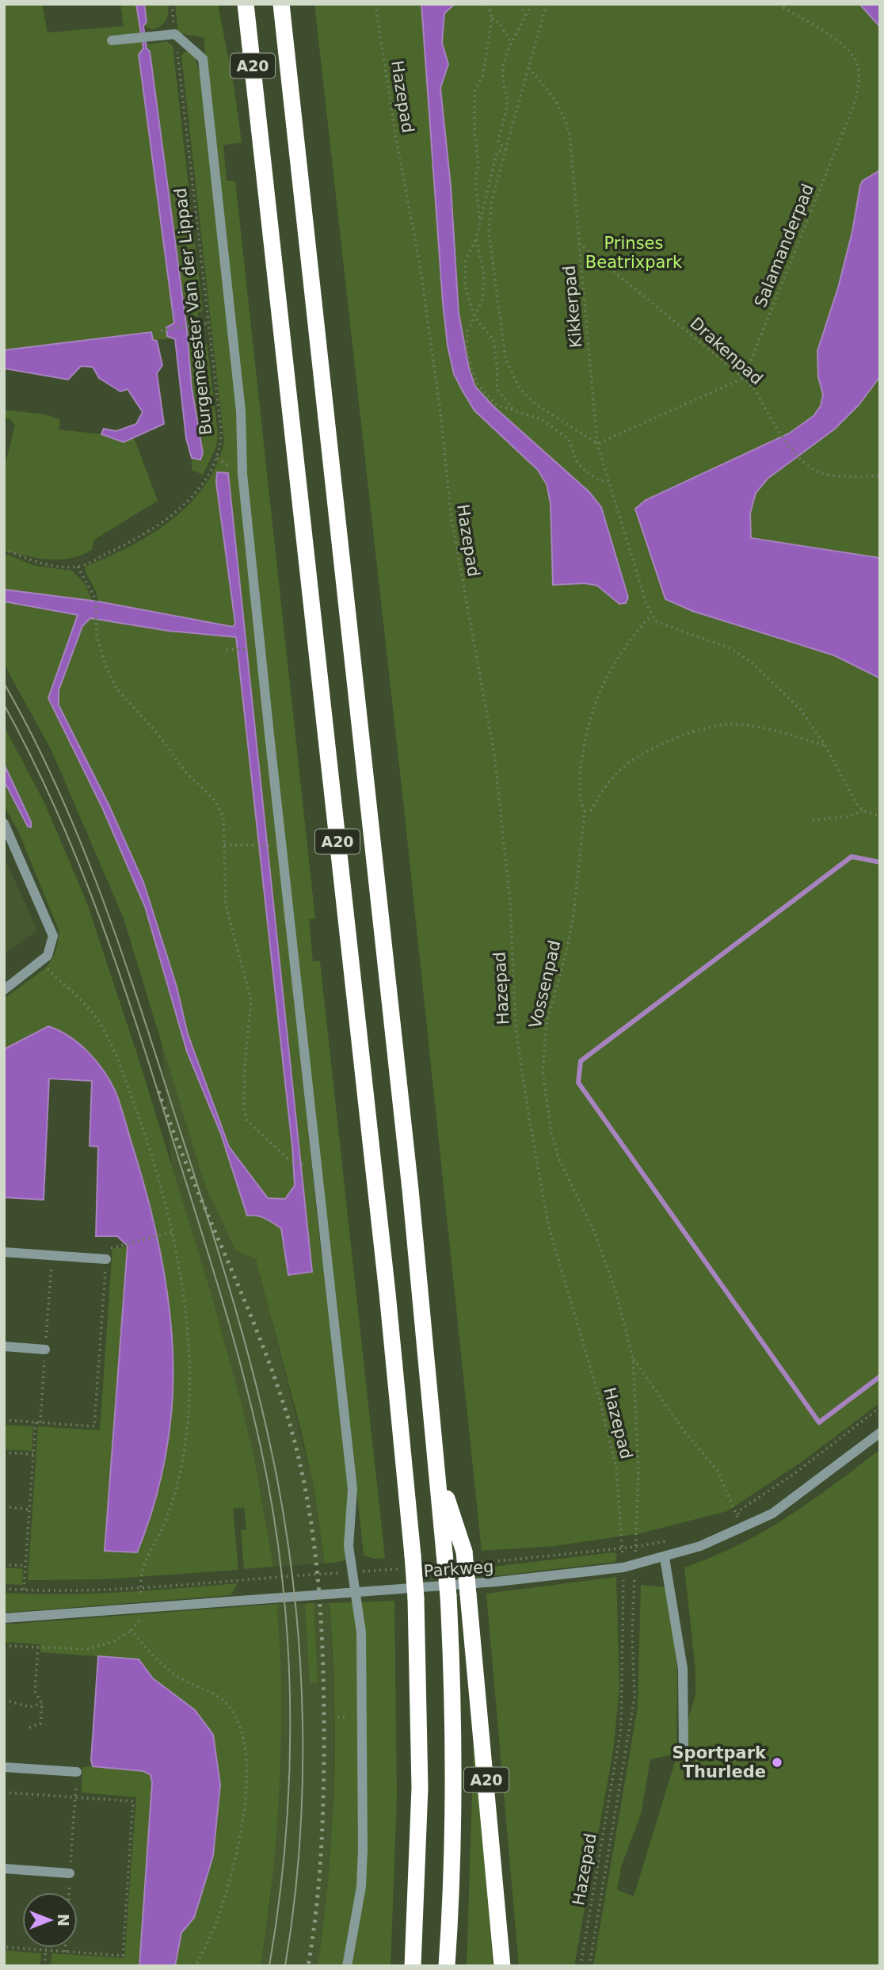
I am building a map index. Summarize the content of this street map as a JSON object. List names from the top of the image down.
{
  "streets": {
    "highway": ["A20"],
    "street": ["Parkweg"],
    "path": [
      "Hazepad",
      "Salamanderpad",
      "Kikkerpad",
      "Burgemeester Van der Lippad",
      "Drakenpad",
      "Vossenpad"
    ]
  },
  "crossings": [
    ["A20", "Parkweg"],
    ["Hazepad", "Parkweg"],
    ["Salamanderpad", "Drakenpad"],
    ["Kikkerpad", "Drakenpad"],
    ["Kikkerpad", "Vossenpad"],
    ["Vossenpad", "Parkweg"]
  ],
  "parks": ["Prinses Beatrixpark"],
  "places": ["Sportpark Thurlede"],
  "north": "right"
}
